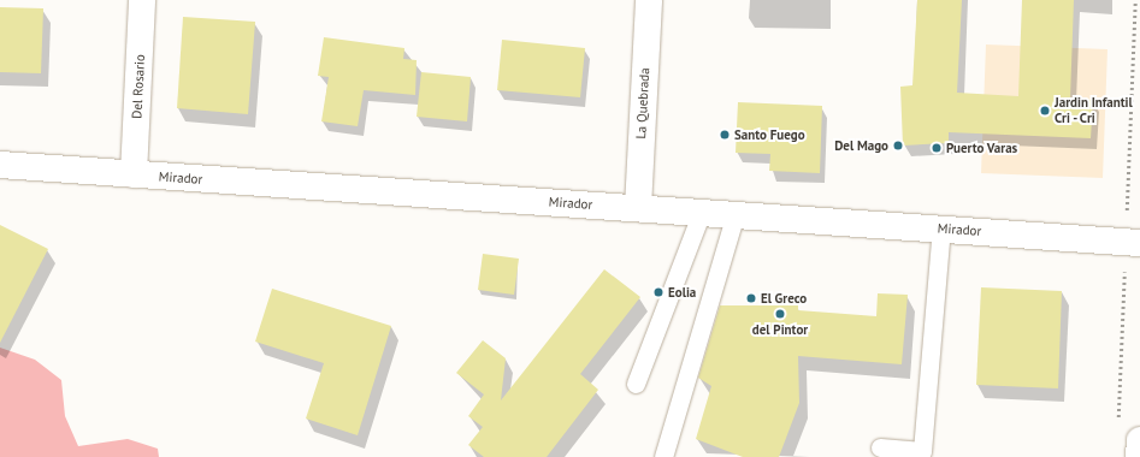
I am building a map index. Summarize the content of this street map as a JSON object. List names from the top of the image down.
{
  "streets": {
    "street": ["Del Rosario", "La Quebrada", "Mirador"]
  },
  "crossings": [
    ["Del Rosario", "Mirador"],
    ["La Quebrada", "Mirador"]
  ],
  "places": [
    "Jardin Infantil Cri - Cri",
    "Santo Fuego",
    "Del Mago",
    "Puerto Varas",
    "Eolia",
    "El Greco",
    "del Pintor"
  ]
}
